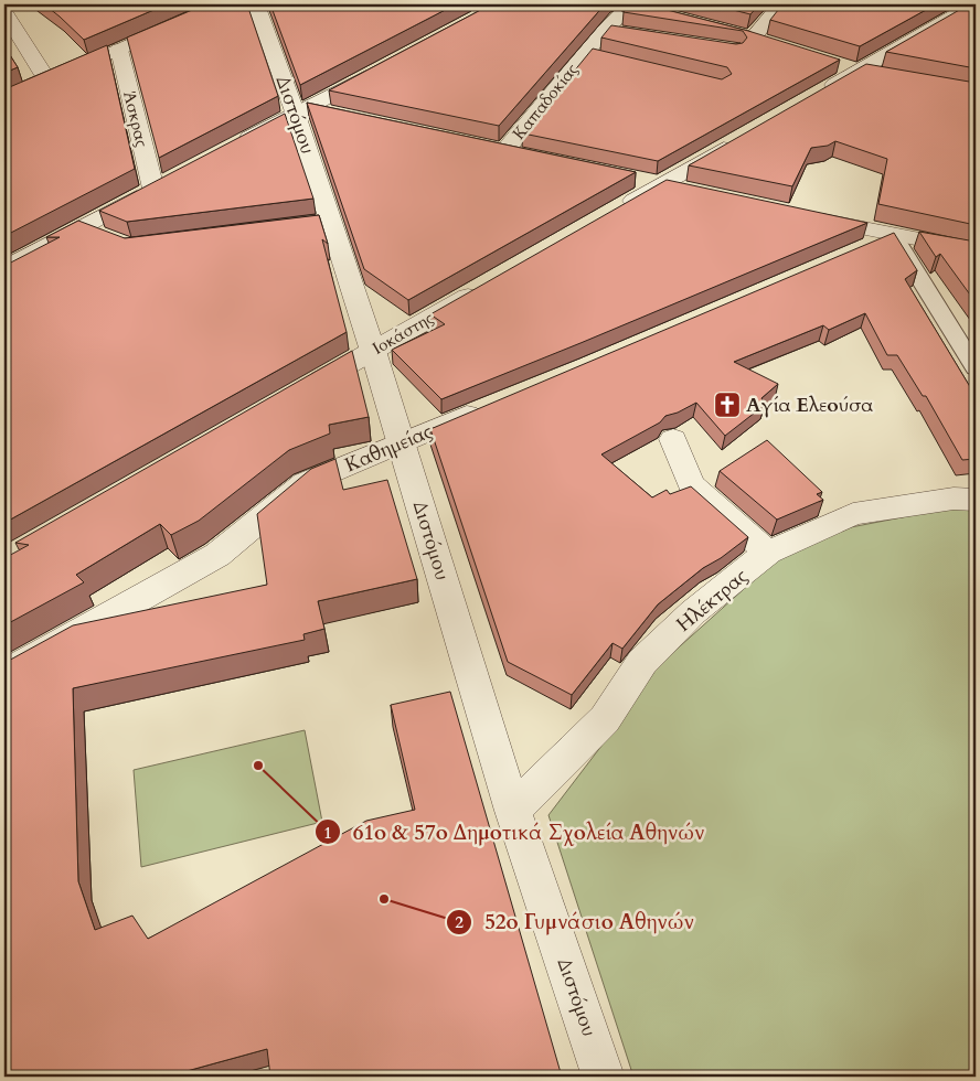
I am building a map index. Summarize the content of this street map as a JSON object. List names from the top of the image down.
{
  "streets": {
    "street": [
      "Καπαδοκίας",
      "Διστόμου",
      "Άσκρας",
      "Ιοκάστης",
      "Καθημείας",
      "Ηλέκτρας"
    ]
  },
  "crossings": [
    ["Διστόμου", "Ιοκάστης"],
    ["Διστόμου", "Καθημείας"],
    ["Διστόμου", "Ηλέκτρας"]
  ],
  "places": {
    "church": ["Αγία Ελεούσα"],
    "other": ["61ο & 57ο Δημοτικά Σχολεία Αθηνών", "52ο Γυμνάσιο Αθηνών"]
  }
}
